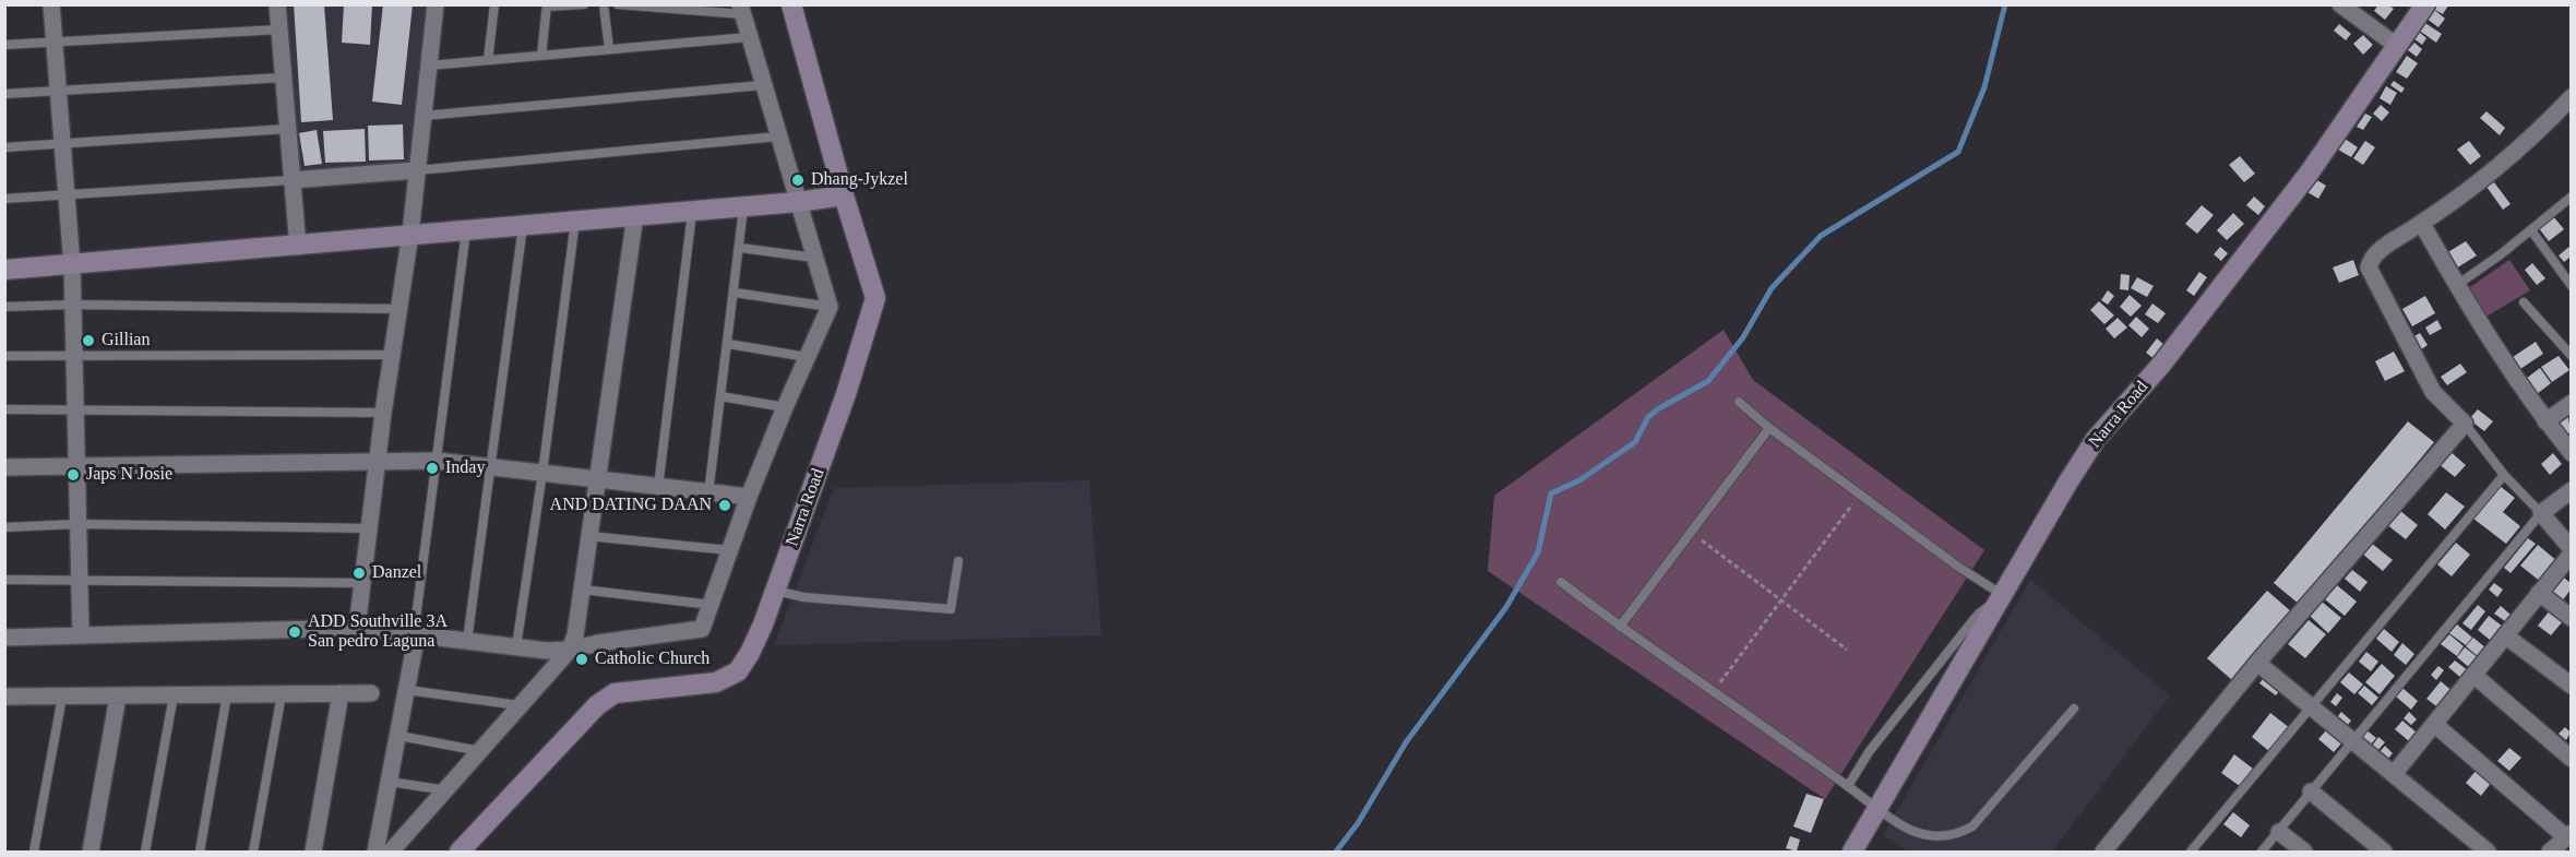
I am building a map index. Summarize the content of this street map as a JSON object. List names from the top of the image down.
{
  "streets": {
    "street": ["Narra Road"]
  },
  "places": [
    "Dhang-Jykzel",
    "Gillian",
    "Inday",
    "Japs N Josie",
    "AND DATING DAAN",
    "Danzel",
    "ADD Southville 3A San pedro Laguna",
    "Catholic Church"
  ]
}
